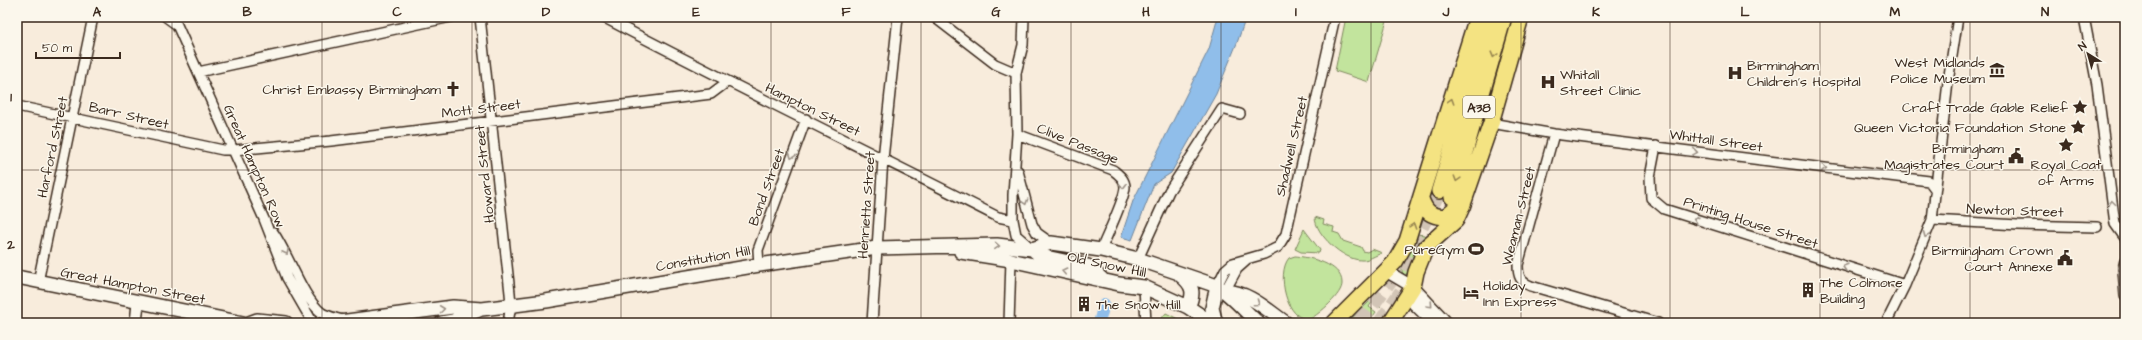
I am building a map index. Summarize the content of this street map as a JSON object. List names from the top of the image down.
{
  "streets": {
    "highway": ["A38"],
    "main road": ["Constitution Hill", "Old Snow Hill", "Great Hampton Street"],
    "street": [
      "Mott Street",
      "Hampton Street",
      "Barr Street",
      "Whittall Street",
      "Clive Passage",
      "Shadwell Street",
      "Harford Street",
      "Great Hampton Row",
      "Howard Street",
      "Bond Street",
      "Henrietta Street",
      "Newton Street",
      "Weaman Street",
      "Printing House Street"
    ]
  },
  "crossings": [
    ["Mott Street", "Hampton Street"],
    ["Mott Street", "Barr Street"],
    ["Mott Street", "Great Hampton Row"],
    ["Mott Street", "Howard Street"],
    ["Hampton Street", "Bond Street"],
    ["Hampton Street", "Henrietta Street"],
    ["Barr Street", "Harford Street"],
    ["Barr Street", "Great Hampton Row"],
    ["Whittall Street", "Weaman Street"],
    ["Whittall Street", "Printing House Street"],
    ["Clive Passage", "Constitution Hill"],
    ["Shadwell Street", "Old Snow Hill"],
    ["Harford Street", "Great Hampton Street"],
    ["Howard Street", "Constitution Hill"],
    ["Bond Street", "Constitution Hill"],
    ["Henrietta Street", "Constitution Hill"],
    ["Constitution Hill", "Old Snow Hill"]
  ],
  "one_way": ["Whittall Street", "Bond Street", "Printing House Street"],
  "places": {
    "museum": ["West Midlands Police Museum"],
    "hospital": ["Birmingham Children's Hospital", "Whitall Street Clinic"],
    "church": ["Christ Embassy Birmingham"],
    "place": ["Craft Trade Gable Relief", "Queen Victoria Foundation Stone", "Royal Coat of Arms"],
    "public building": ["Birmingham Magistrates Court", "Birmingham Crown Court Annexe"],
    "sports": ["PureGym"],
    "building": ["The Colmore Building", "The Snow Hill"],
    "hotel": ["Holiday Inn Express"]
  },
  "scale_bar": "50 m",
  "north": "top left",
  "grid": {
    "columns": [
      "A",
      "B",
      "C",
      "D",
      "E",
      "F",
      "G",
      "H",
      "I",
      "J",
      "K",
      "L",
      "M",
      "N"
    ],
    "rows": ["1", "2"]
  }
}
